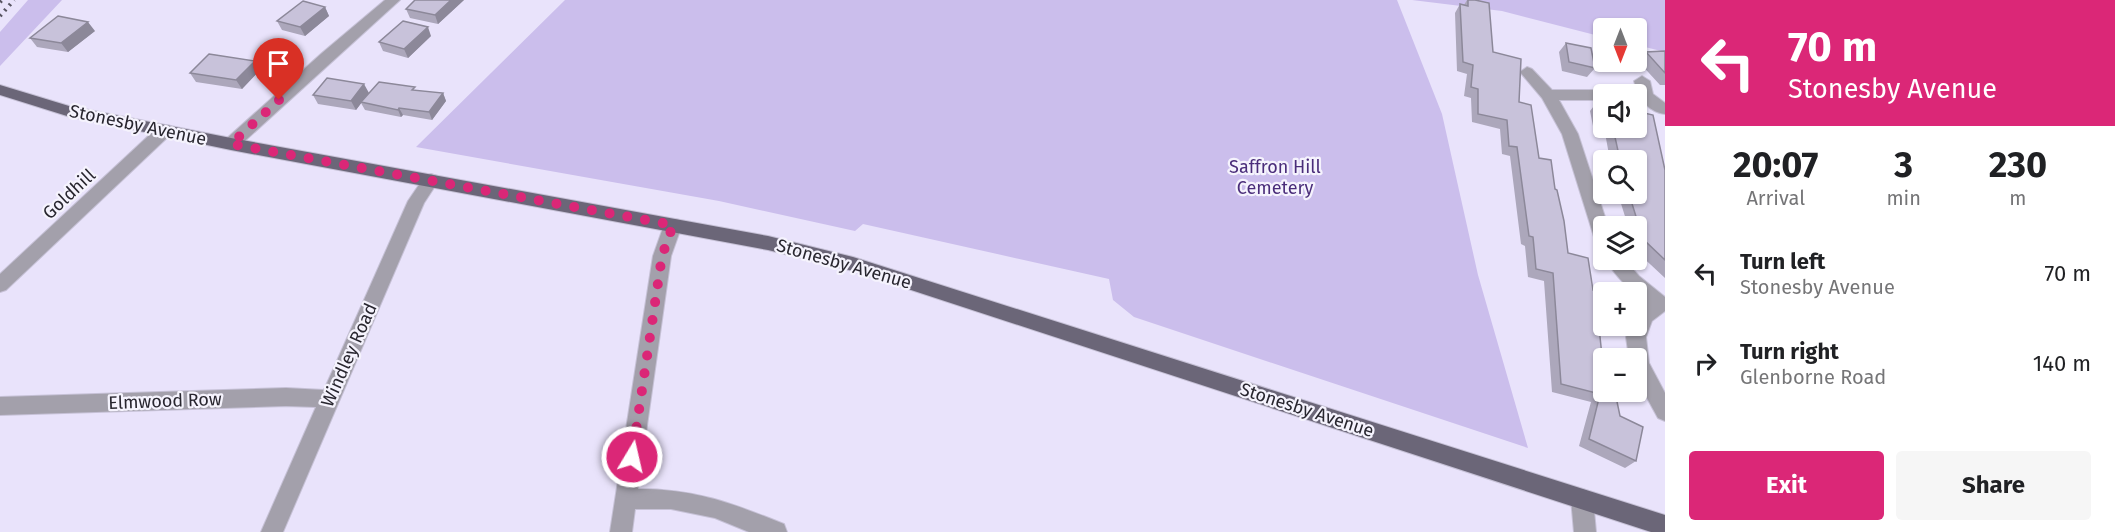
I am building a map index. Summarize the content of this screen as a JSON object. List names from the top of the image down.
{
  "streets": {
    "main road": ["Stonesby Avenue"],
    "street": ["Goldhill", "Windley Road", "Elmwood Row"]
  },
  "crossings": [
    ["Stonesby Avenue", "Goldhill"],
    ["Stonesby Avenue", "Windley Road"],
    ["Windley Road", "Elmwood Row"]
  ],
  "parks": ["Saffron Hill Cemetery"],
  "north": "bottom",
  "page": {
    "turn": ["70 m", "Stonesby Avenue"],
    "map_buttons": ["+", "−"],
    "eta": [
      "20:07",
      "Arrival",
      "3",
      "min",
      "230",
      "m"
    ],
    "list": [
      {
        "name": "Turn left",
        "note": "Stonesby Avenue",
        "value": "70 m"
      },
      {
        "name": "Turn right",
        "note": "Glenborne Road",
        "value": "140 m"
      }
    ],
    "buttons": ["Exit", "Share"]
  }
}
